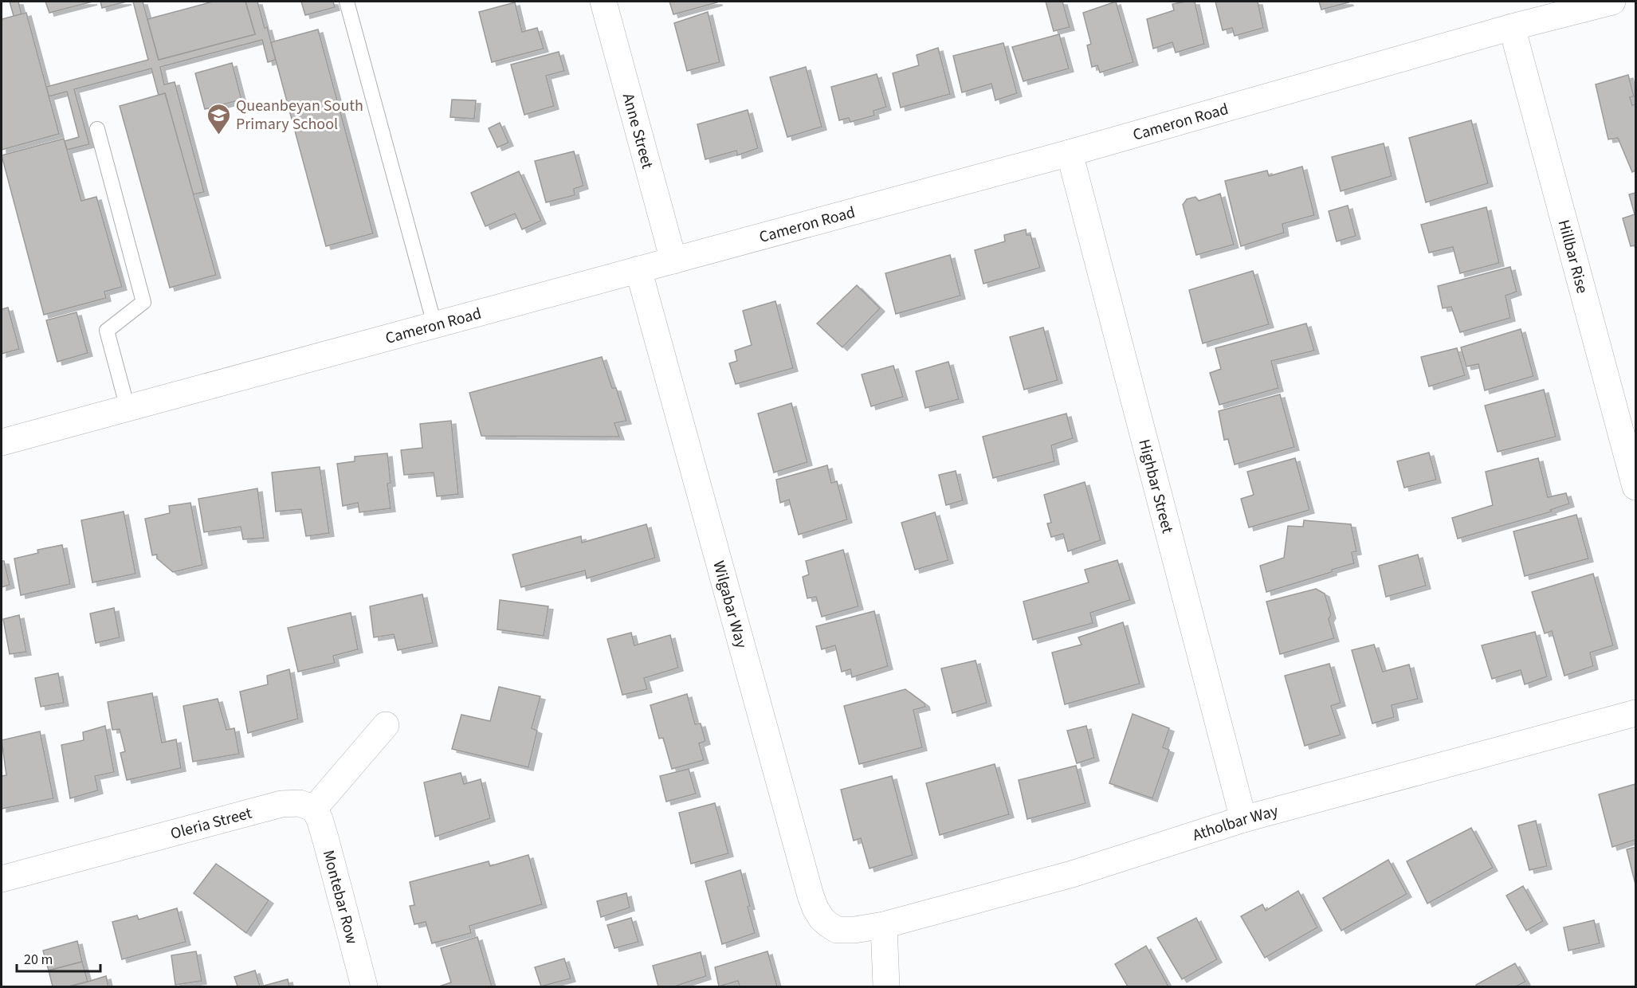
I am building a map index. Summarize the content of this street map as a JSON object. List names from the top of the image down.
{
  "streets": {
    "street": [
      "Cameron Road",
      "Anne Street",
      "Hillbar Rise",
      "Highbar Street",
      "Wilgabar Way",
      "Atholbar Way",
      "Oleria Street",
      "Montebar Row"
    ]
  },
  "crossings": [
    ["Cameron Road", "Anne Street"],
    ["Cameron Road", "Hillbar Rise"],
    ["Cameron Road", "Highbar Street"],
    ["Cameron Road", "Wilgabar Way"],
    ["Highbar Street", "Atholbar Way"],
    ["Wilgabar Way", "Atholbar Way"],
    ["Oleria Street", "Montebar Row"]
  ],
  "places": {
    "school or university": ["Queanbeyan South Primary School"]
  },
  "scale_bar": "20 m"
}
